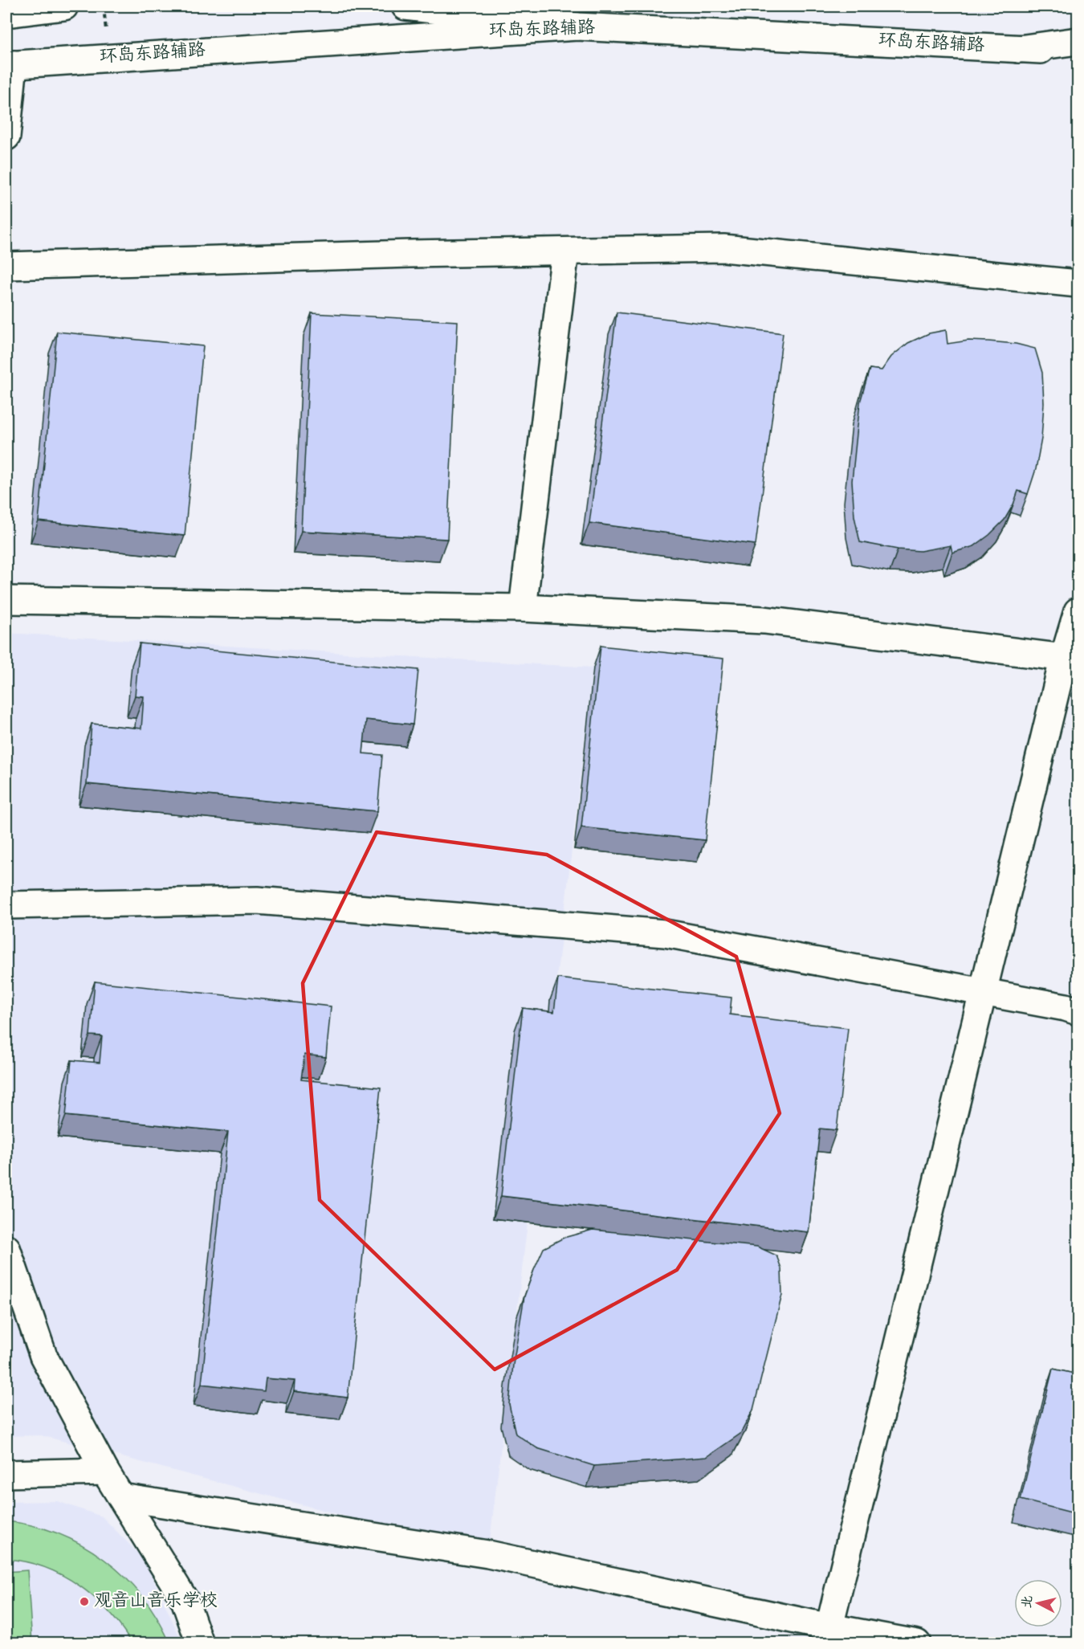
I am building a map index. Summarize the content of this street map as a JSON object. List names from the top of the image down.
{
  "streets": {
    "street": ["环岛东路辅路"]
  },
  "places": ["观音山音乐学校"],
  "north": "left"
}
